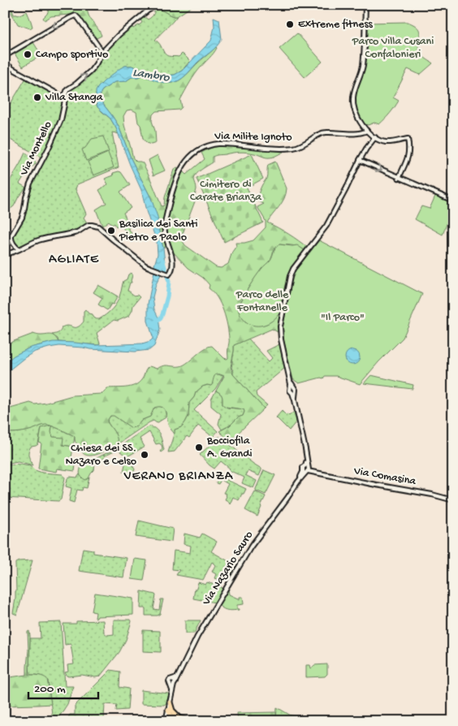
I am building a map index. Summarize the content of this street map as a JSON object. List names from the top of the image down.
{
  "streets": {
    "street": [
      "Via Milite Ignoto",
      "Via Montello",
      "Via Comasina",
      "Via Nazario Sauro"
    ]
  },
  "crossings": [
    ["Via Milite Ignoto", "Via Montello"],
    ["Via Comasina", "Via Nazario Sauro"]
  ],
  "districts": ["AGLIATE", "VERANO BRIANZA"],
  "water": ["Lambro"],
  "parks": [
    "Parco Villa Cusani Confalonieri",
    "Cimitero di Carate Brianza",
    "Parco delle Fontanelle",
    "\"Il Parco\""
  ],
  "places": [
    "Extreme fitness",
    "Campo sportivo",
    "Villa Stanga",
    "Basilica dei Santi Pietro e Paolo",
    "Bocciofila A. Grandi",
    "Chiesa dei SS. Nazaro e Celso"
  ],
  "scale_bar": "200 m"
}
